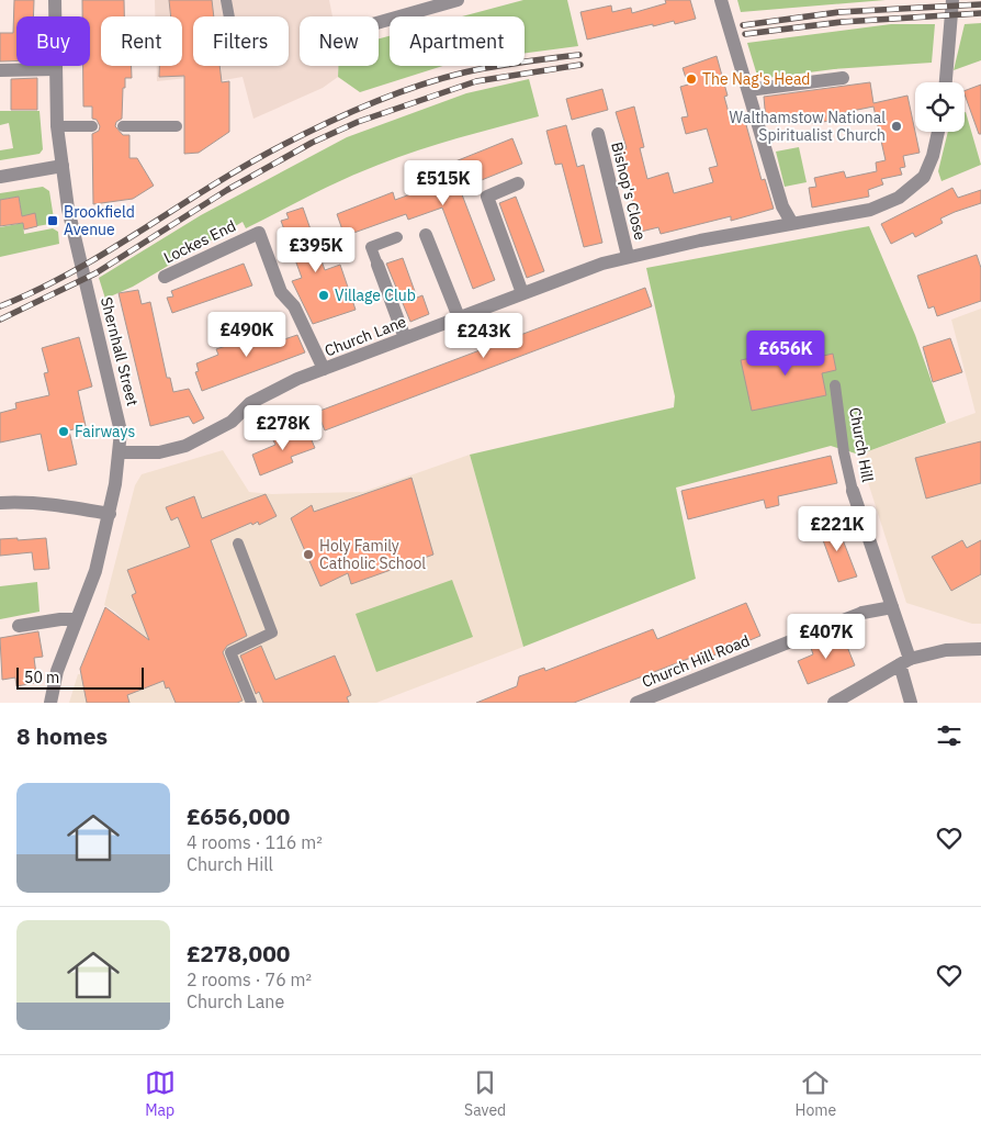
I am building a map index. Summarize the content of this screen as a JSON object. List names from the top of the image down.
{
  "streets": {
    "street": [
      "Bishop's Close",
      "Lockes End",
      "Church Lane",
      "Shernhall Street",
      "Church Hill",
      "Church Hill Road"
    ]
  },
  "crossings": [
    ["Bishop's Close", "Church Lane"],
    ["Lockes End", "Church Lane"],
    ["Church Lane", "Shernhall Street"],
    ["Church Hill", "Church Hill Road"]
  ],
  "places": {
    "other": [
      "The Nag's Head",
      "Walthamstow National Spiritualist Church",
      "Village Club",
      "Fairways",
      "Holy Family Catholic School"
    ],
    "transit": ["Brookfield Avenue"]
  },
  "scale_bar": "50 m",
  "page": {
    "chip": [
      "Buy",
      "Rent",
      "Filters",
      "New",
      "Apartment"
    ],
    "price": [
      "£515K",
      "£395K",
      "£490K",
      "£243K",
      "£656K",
      "£278K",
      "£221K",
      "£407K"
    ],
    "scale": "50 m",
    "heading": "8 homes",
    "list": [
      {
        "name": "£656,000",
        "note": "4 rooms · 116 m² · Church Hill"
      },
      {
        "name": "£278,000",
        "note": "2 rooms · 76 m² · Church Lane"
      }
    ],
    "tabs": ["Map", "Saved", "Home"]
  }
}
